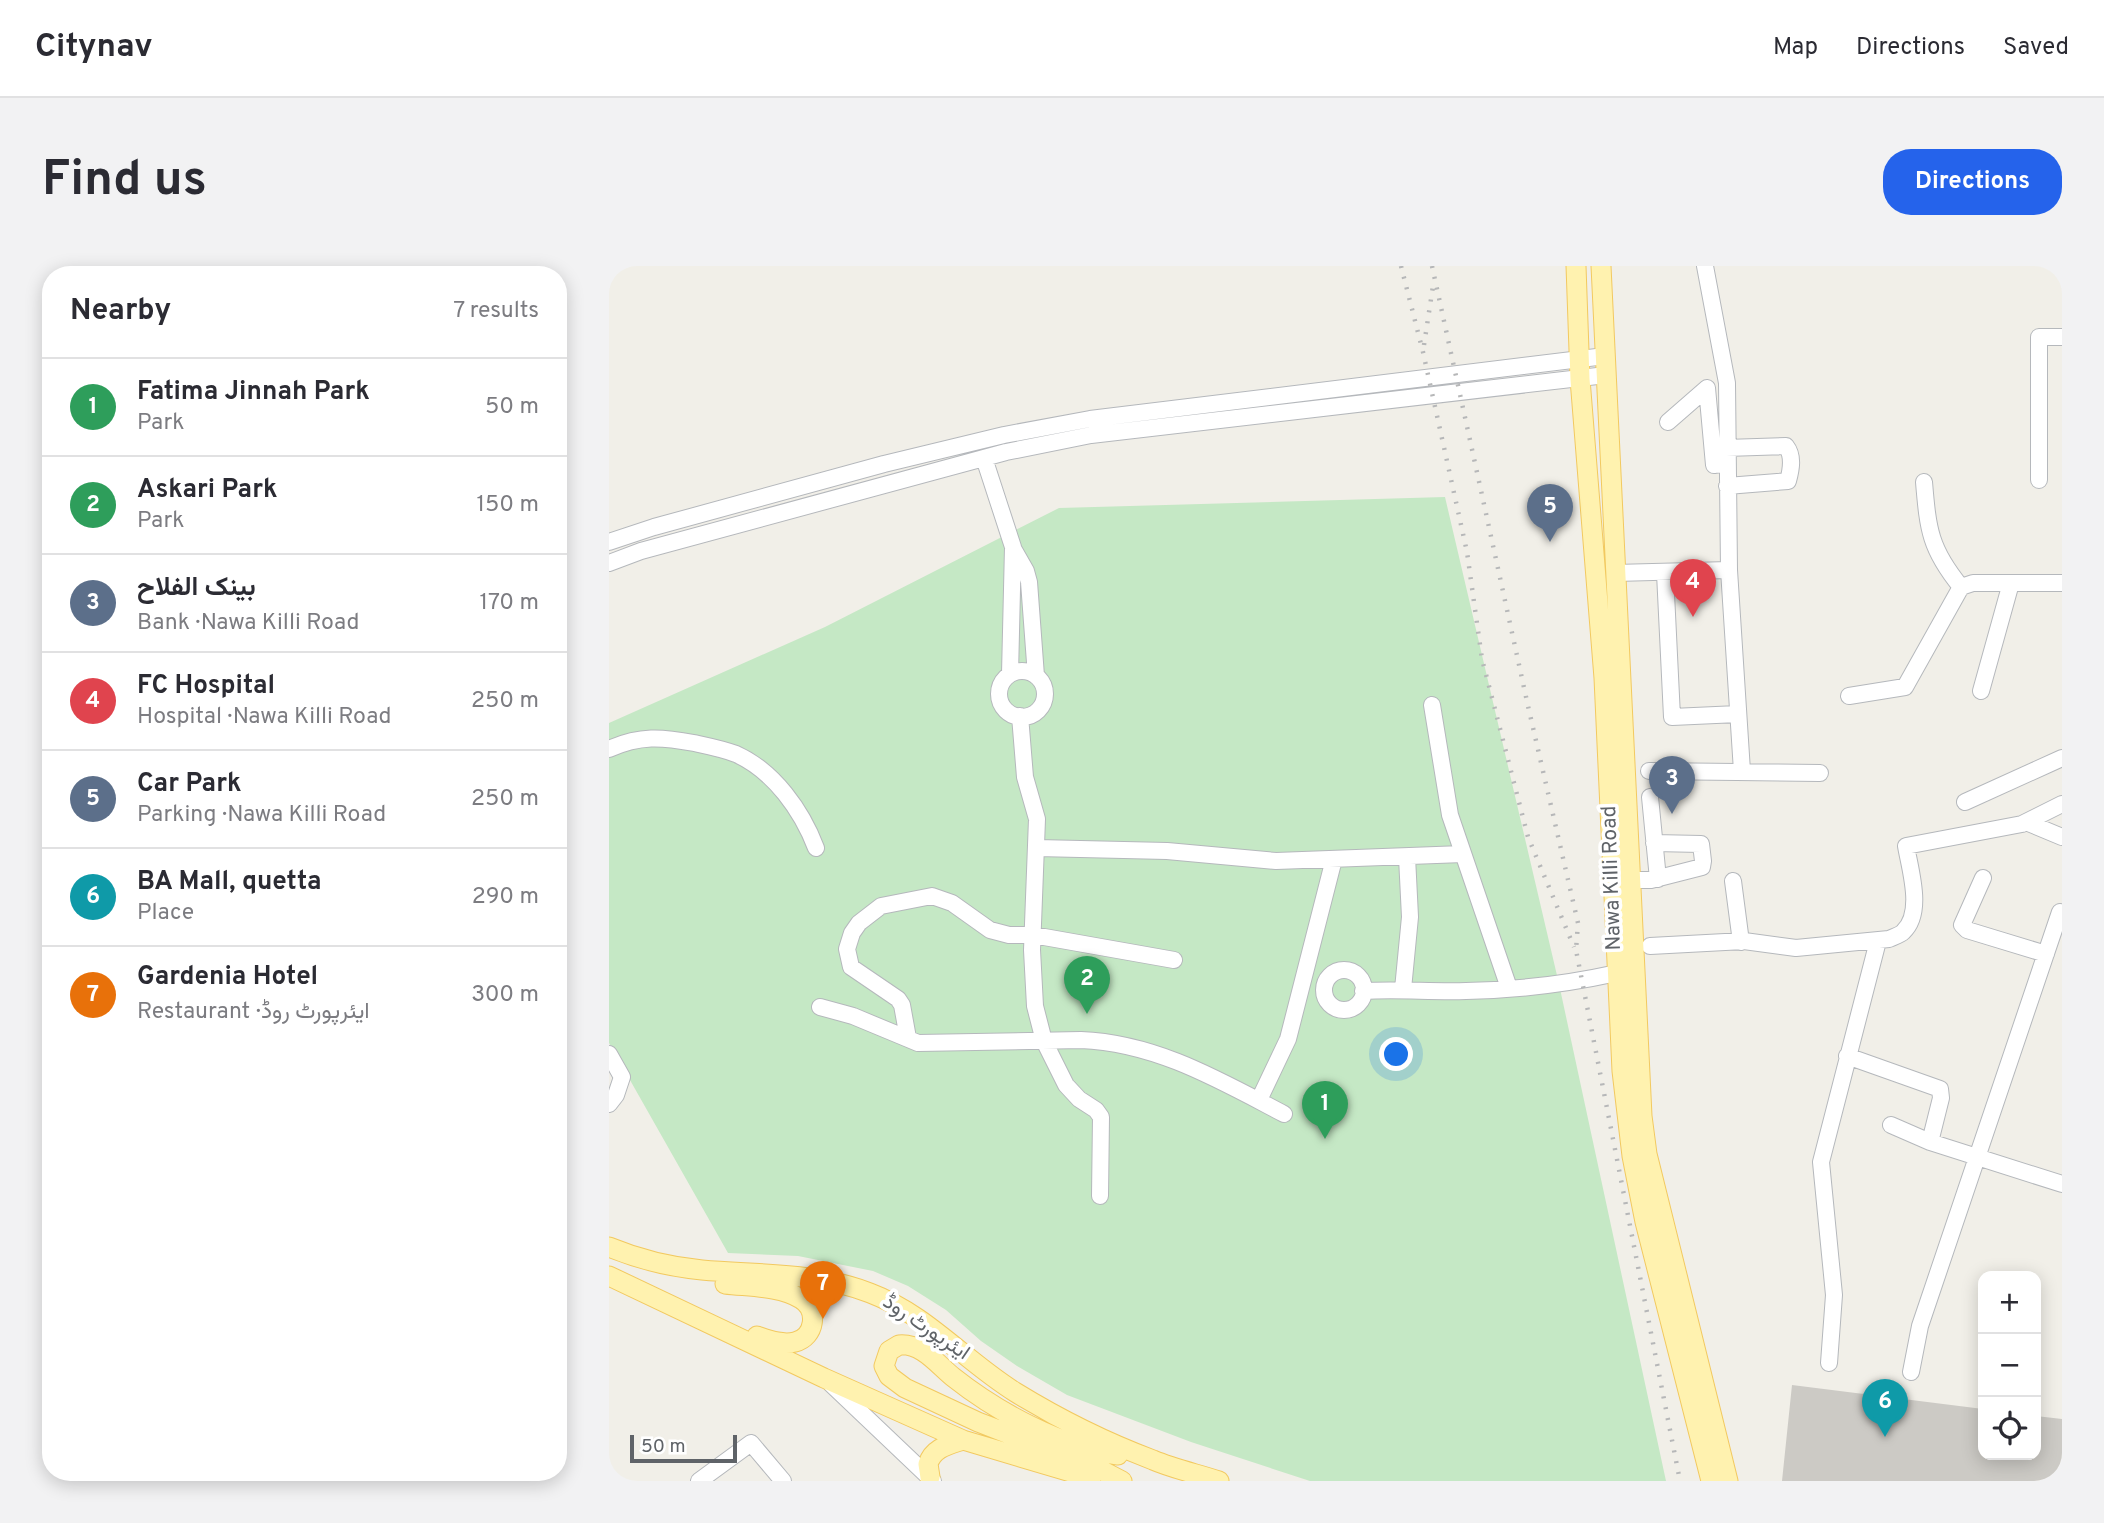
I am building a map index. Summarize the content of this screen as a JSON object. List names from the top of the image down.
{
  "streets": {
    "main road": ["Nawa Killi Road", "ایئرپورٹ روڈ"]
  },
  "scale_bar": "50 m",
  "page": {
    "header": "Citynav",
    "nav": ["Map", "Directions", "Saved"],
    "buttons": "Directions",
    "title": "Find us",
    "heading": ["Nearby", "7 results"],
    "list": [
      {
        "mark": "1",
        "name": "Fatima Jinnah Park",
        "note": "Park",
        "value": "50 m"
      },
      {
        "mark": "2",
        "name": "Askari Park",
        "note": "Park",
        "value": "150 m"
      },
      {
        "mark": "3",
        "name": "بینک الفلاح",
        "note": "Bank · Nawa Killi Road",
        "value": "170 m"
      },
      {
        "mark": "4",
        "name": "FC Hospital",
        "note": "Hospital · Nawa Killi Road",
        "value": "250 m"
      },
      {
        "mark": "5",
        "name": "Car Park",
        "note": "Parking · Nawa Killi Road",
        "value": "250 m"
      },
      {
        "mark": "6",
        "name": "BA Mall, quetta",
        "note": "Place",
        "value": "290 m"
      },
      {
        "mark": "7",
        "name": "Gardenia Hotel",
        "note": "Restaurant · ایئرپورٹ روڈ",
        "value": "300 m"
      }
    ],
    "pins": [
      "5",
      "4",
      "3",
      "2",
      "1",
      "7",
      "6"
    ],
    "map_buttons": ["+", "−"],
    "scale": "50 m"
  }
}
